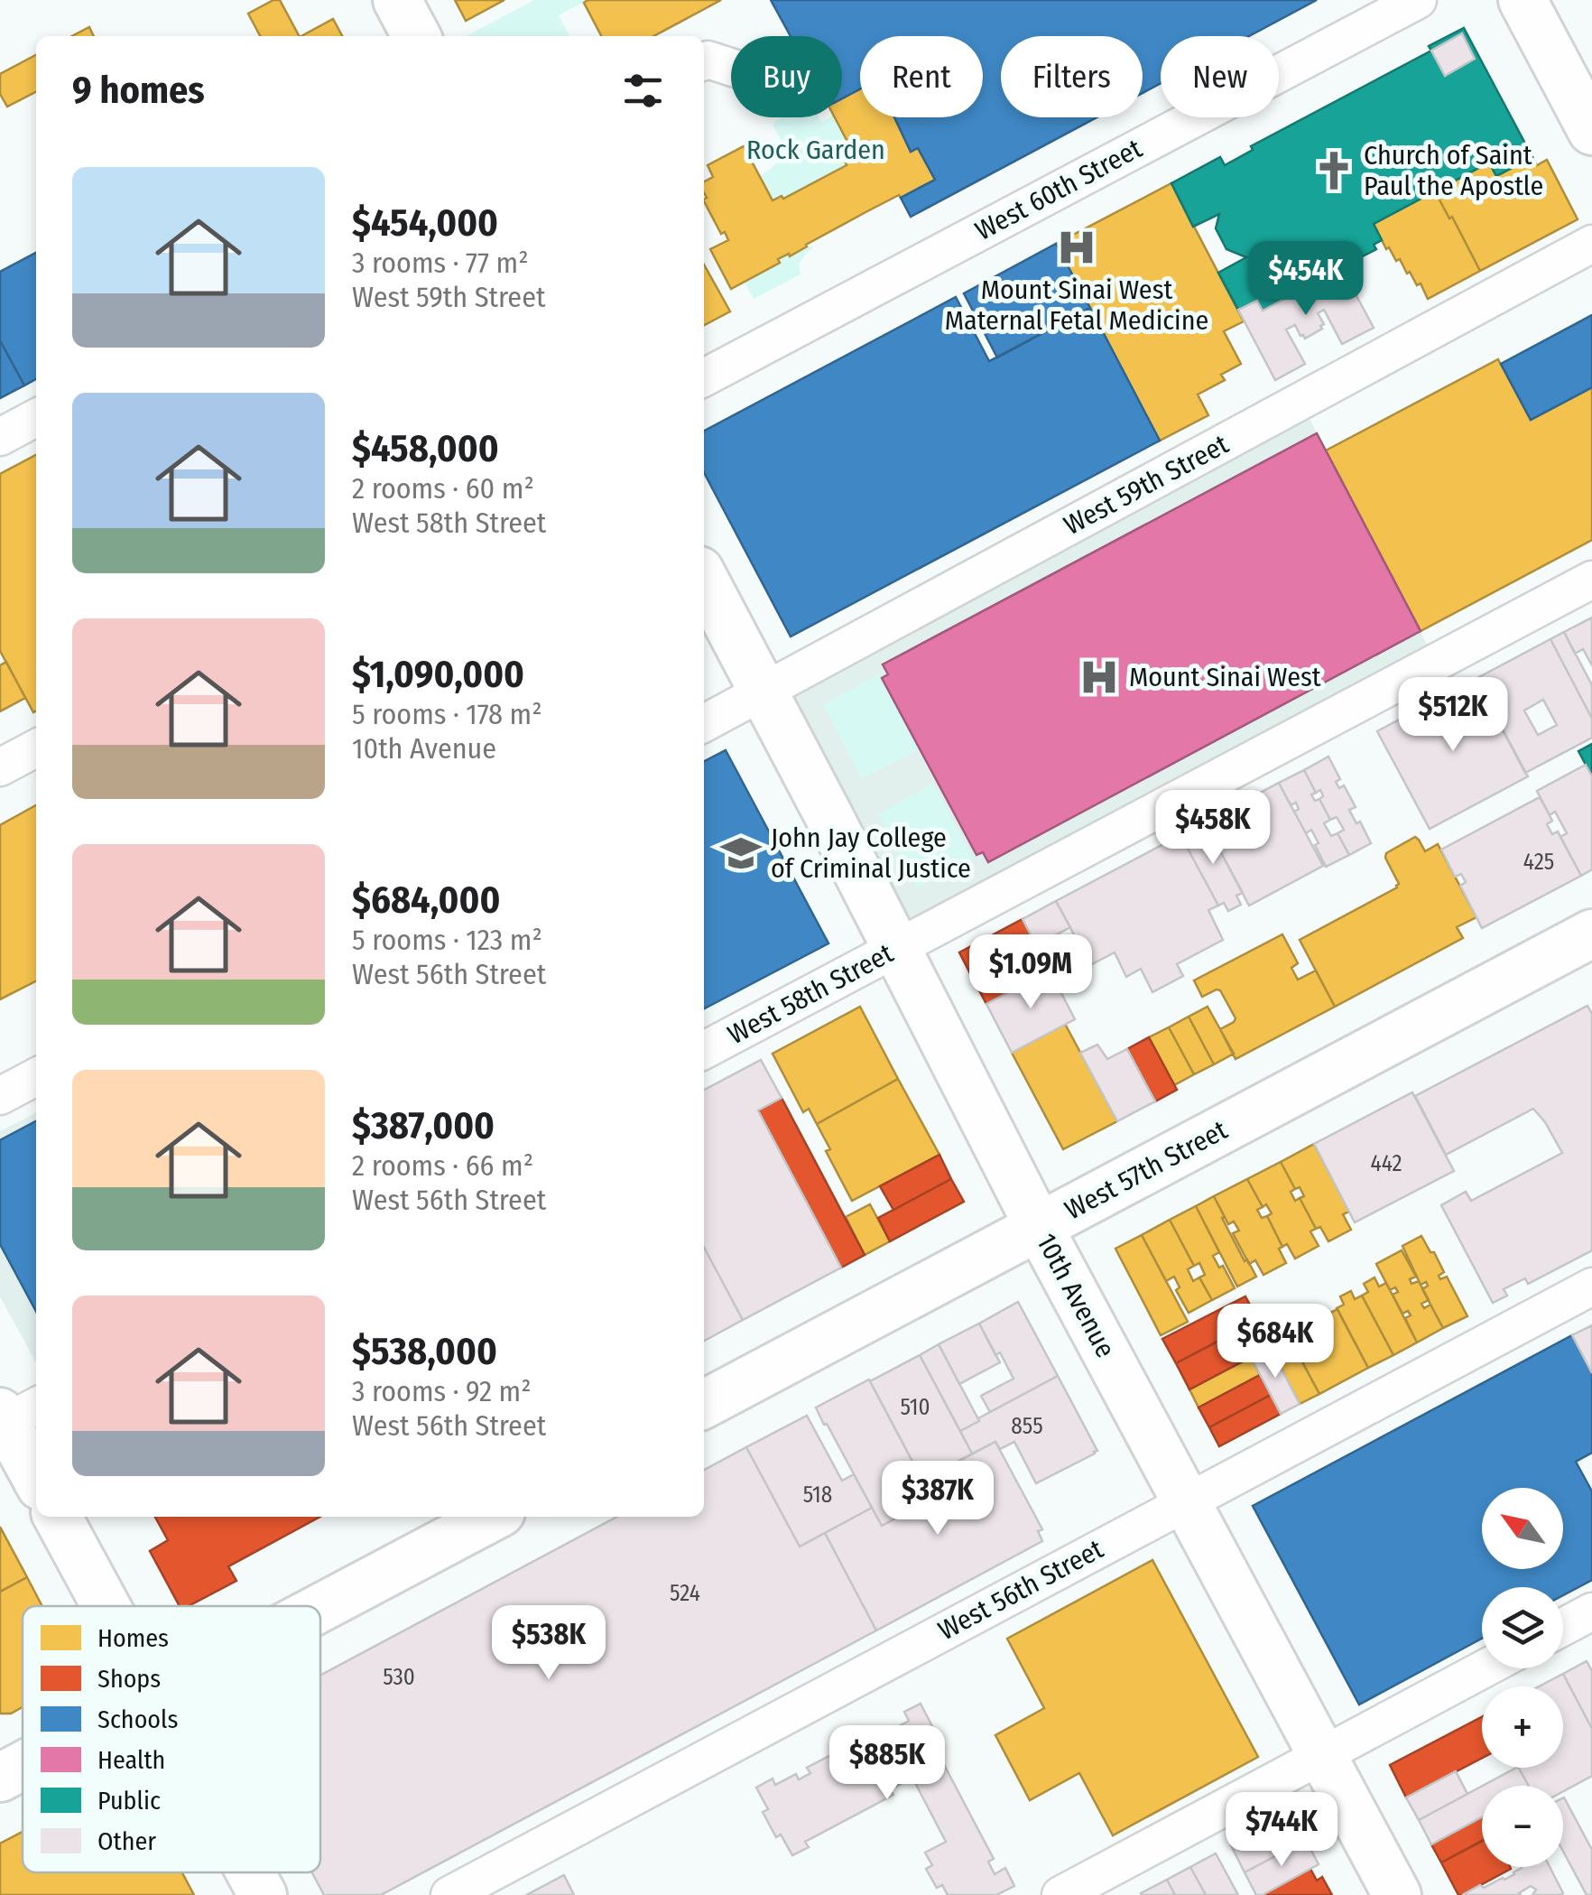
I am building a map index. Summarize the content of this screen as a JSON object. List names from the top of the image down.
{
  "streets": {
    "main road": ["West 57th Street", "10th Avenue"],
    "street": [
      "West 60th Street",
      "West 59th Street",
      "West 58th Street",
      "West 56th Street"
    ]
  },
  "crossings": [
    ["West 59th Street", "10th Avenue"],
    ["West 58th Street", "10th Avenue"],
    ["West 57th Street", "10th Avenue"],
    ["10th Avenue", "West 56th Street"]
  ],
  "parks": ["Rock Garden"],
  "places": {
    "church": ["Church of Saint Paul the Apostle"],
    "hospital": ["Mount Sinai West Maternal Fetal Medicine", "Mount Sinai West"],
    "school or university": ["John Jay College of Criminal Justice"]
  },
  "house_numbers": [
    "425",
    "442",
    "510",
    "855",
    "518",
    "524",
    "530"
  ],
  "legend": [
    "Homes",
    "Shops",
    "Schools",
    "Health",
    "Public",
    "Other"
  ],
  "north": "top left",
  "page": {
    "chip": [
      "Buy",
      "Rent",
      "Filters",
      "New"
    ],
    "heading": "9 homes",
    "list": [
      {
        "name": "$454,000",
        "note": "3 rooms · 77 m² · West 59th Street"
      },
      {
        "name": "$458,000",
        "note": "2 rooms · 60 m² · West 58th Street"
      },
      {
        "name": "$1,090,000",
        "note": "5 rooms · 178 m² · 10th Avenue"
      },
      {
        "name": "$684,000",
        "note": "5 rooms · 123 m² · West 56th Street"
      },
      {
        "name": "$387,000",
        "note": "2 rooms · 66 m² · West 56th Street"
      },
      {
        "name": "$538,000",
        "note": "3 rooms · 92 m² · West 56th Street"
      }
    ],
    "price": [
      "$454K",
      "$512K",
      "$458K",
      "$1.09M",
      "$684K",
      "$387K",
      "$538K",
      "$885K",
      "$744K"
    ],
    "map_buttons": ["+", "−"]
  }
}
